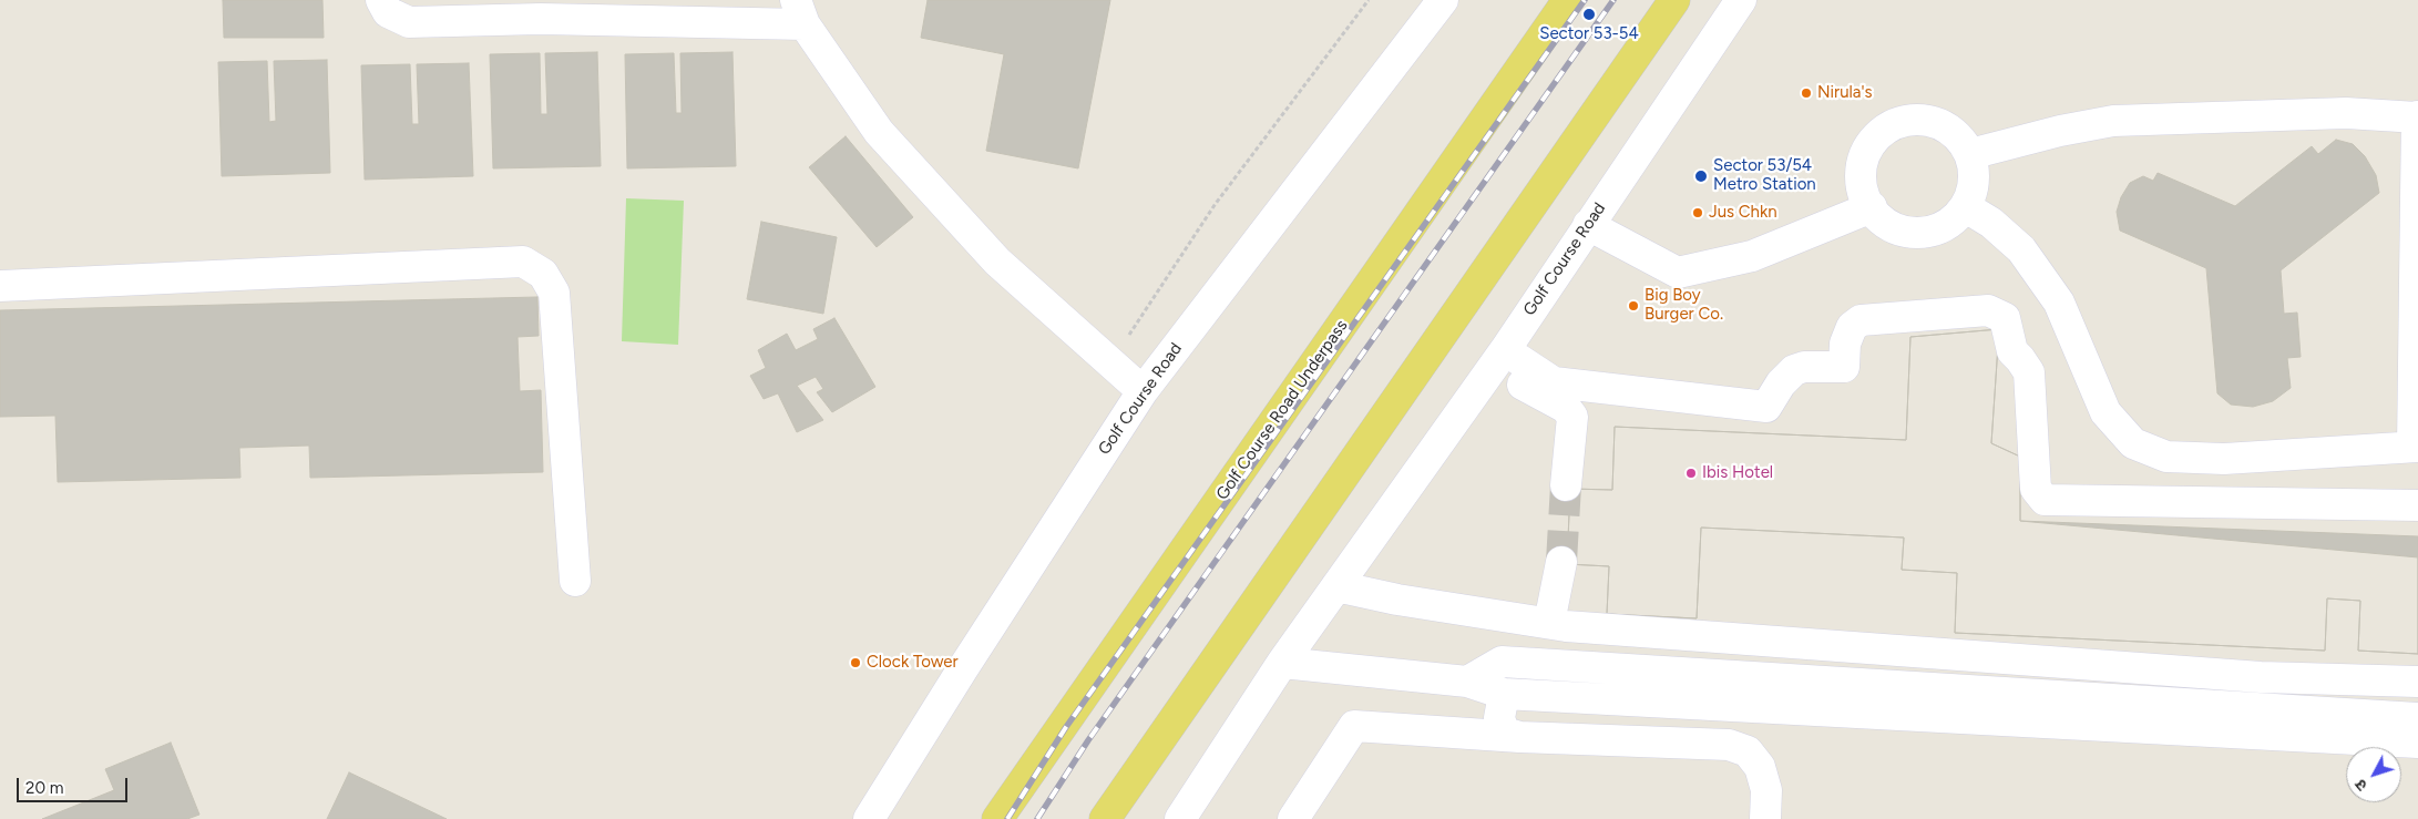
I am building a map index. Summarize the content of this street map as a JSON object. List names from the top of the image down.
{
  "streets": {
    "main road": ["Golf Course Road Underpass"],
    "street": ["Golf Course Road"]
  },
  "places": [
    "Sector 53-54",
    "Nirula's",
    "Sector 53/54 Metro Station",
    "Jus Chkn",
    "Big Boy Burger Co.",
    "Ibis Hotel",
    "Clock Tower"
  ],
  "scale_bar": "20 m",
  "north": "bottom left"
}
